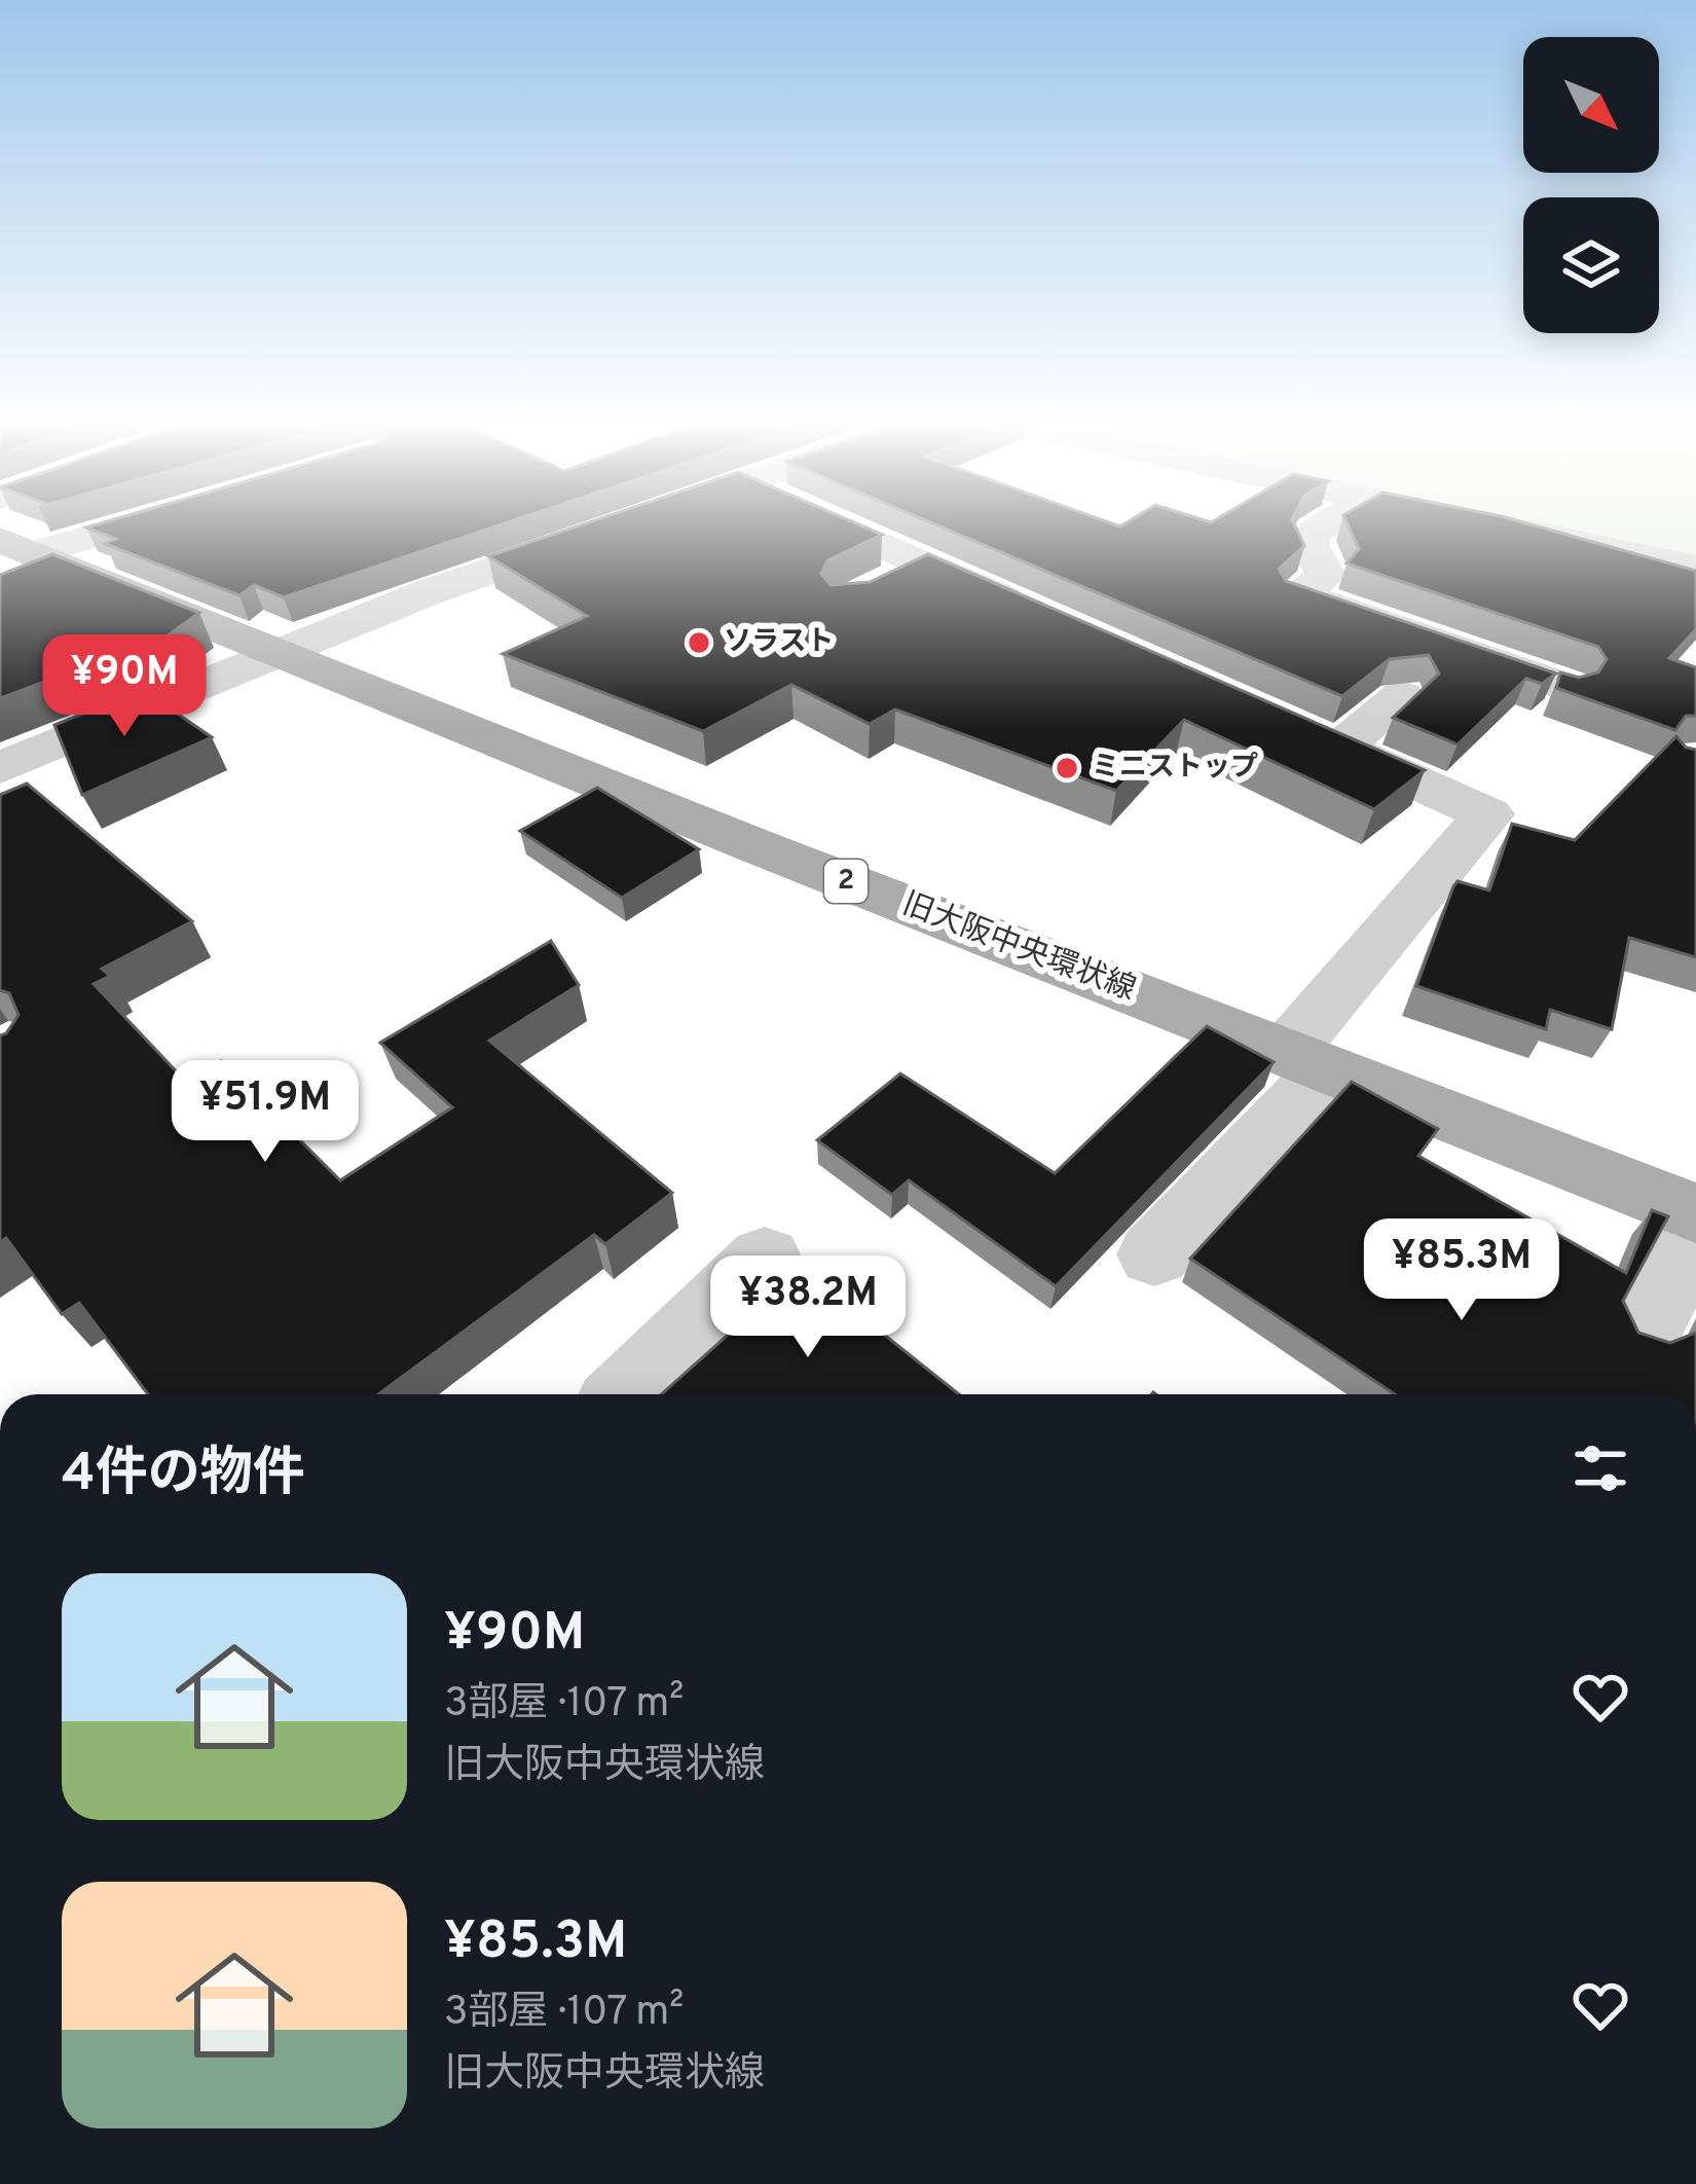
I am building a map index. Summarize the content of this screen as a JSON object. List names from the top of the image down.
{
  "streets": {
    "main road": ["2", "旧大阪中央環状線"]
  },
  "places": ["ソラスト", "ミニストップ"],
  "north": "bottom right",
  "page": {
    "price": [
      "¥90M",
      "¥51.9M",
      "¥85.3M",
      "¥38.2M"
    ],
    "heading": "4件の物件",
    "list": [
      {
        "name": "¥90M",
        "note": "3部屋 · 107 m² · 旧大阪中央環状線"
      },
      {
        "name": "¥85.3M",
        "note": "3部屋 · 107 m² · 旧大阪中央環状線"
      }
    ]
  }
}
